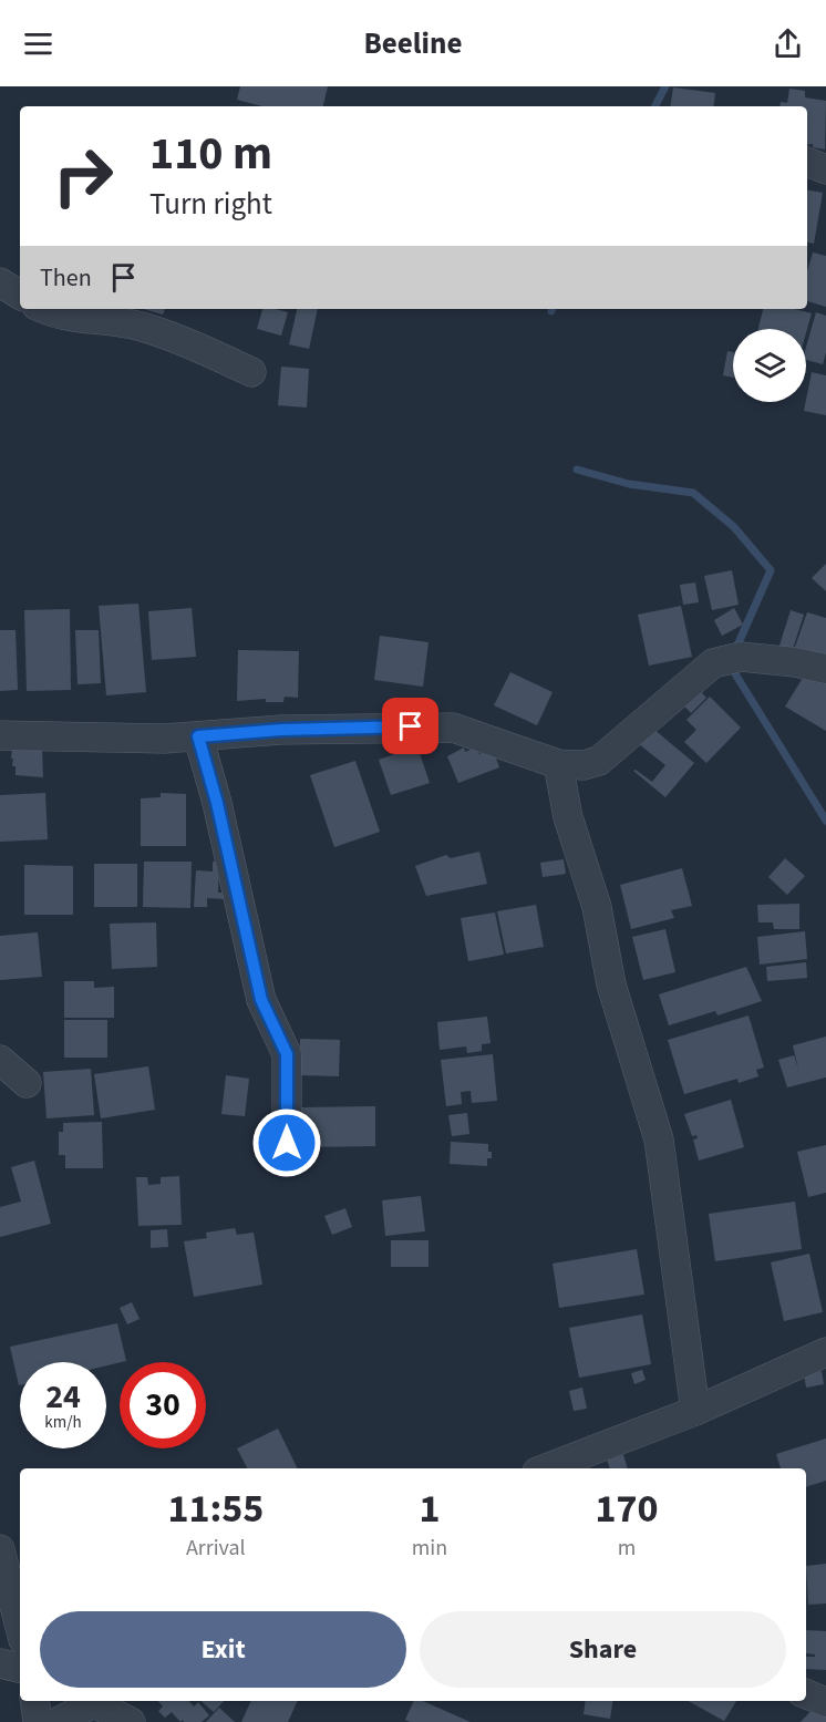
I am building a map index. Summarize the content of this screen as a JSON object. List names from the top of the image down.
{
  "page": {
    "header": "Beeline",
    "turn": ["110 m", "Turn right"],
    "then": "Then",
    "speed": "24 km/h",
    "limit": "30",
    "eta": [
      "11:55",
      "Arrival",
      "1",
      "min",
      "170",
      "m"
    ],
    "buttons": ["Exit", "Share"]
  }
}
